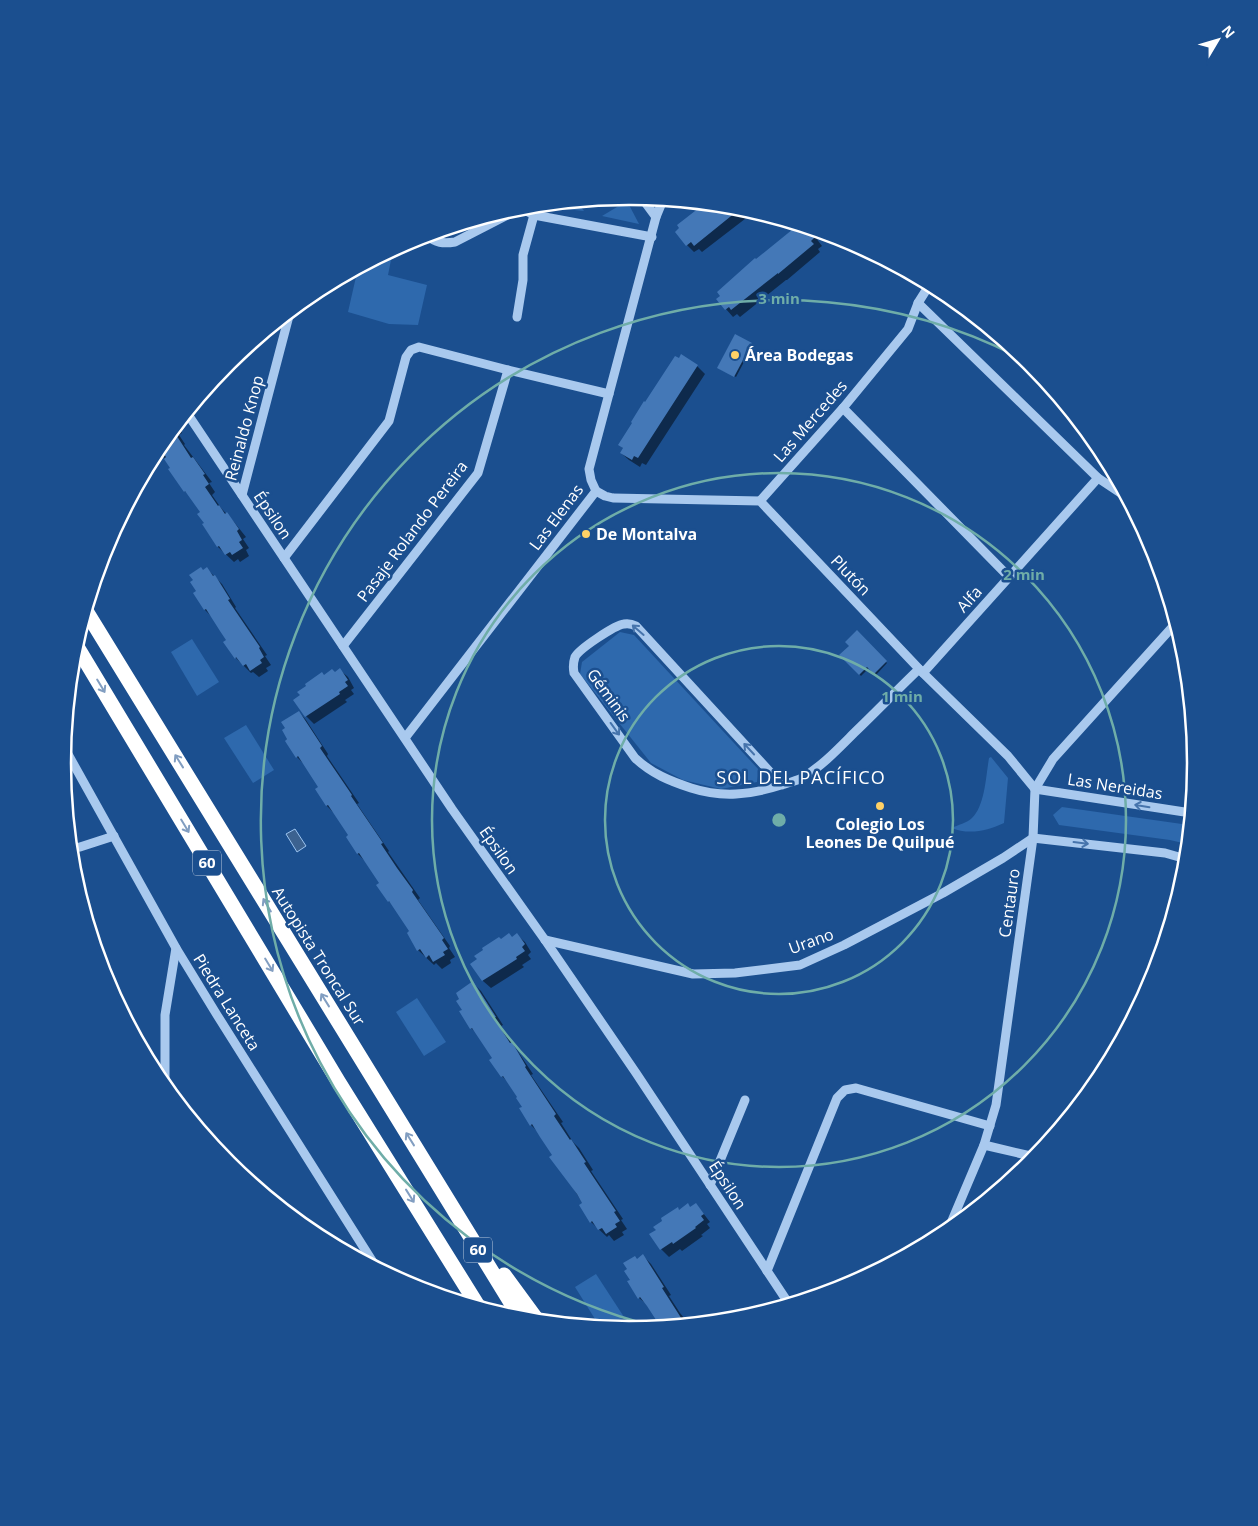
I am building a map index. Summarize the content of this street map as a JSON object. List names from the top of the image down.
{
  "streets": {
    "highway": ["60", "Autopista Troncal Sur"],
    "street": [
      "Las Mercedes",
      "Reinaldo Knop",
      "Épsilon",
      "Las Elenas",
      "Pasaje Rolando Pereira",
      "Plutón",
      "Alfa",
      "Géminis",
      "Las Nereidas",
      "Centauro",
      "Urano",
      "Piedra Lanceta"
    ]
  },
  "crossings": [
    ["Las Mercedes", "Plutón"],
    ["Reinaldo Knop", "Épsilon"],
    ["Épsilon", "Las Elenas"],
    ["Épsilon", "Pasaje Rolando Pereira"],
    ["Épsilon", "Urano"],
    ["Plutón", "Alfa"],
    ["Plutón", "Las Nereidas"],
    ["Plutón", "Centauro"],
    ["Alfa", "Géminis"],
    ["Las Nereidas", "Centauro"],
    ["Centauro", "Urano"]
  ],
  "districts": ["SOL DEL PACÍFICO"],
  "places": ["Área Bodegas", "De Montalva", "Colegio Los Leones De Quilpué"],
  "north": "top right",
  "rings": ["3 min", "2 min", "1 min"]
}
